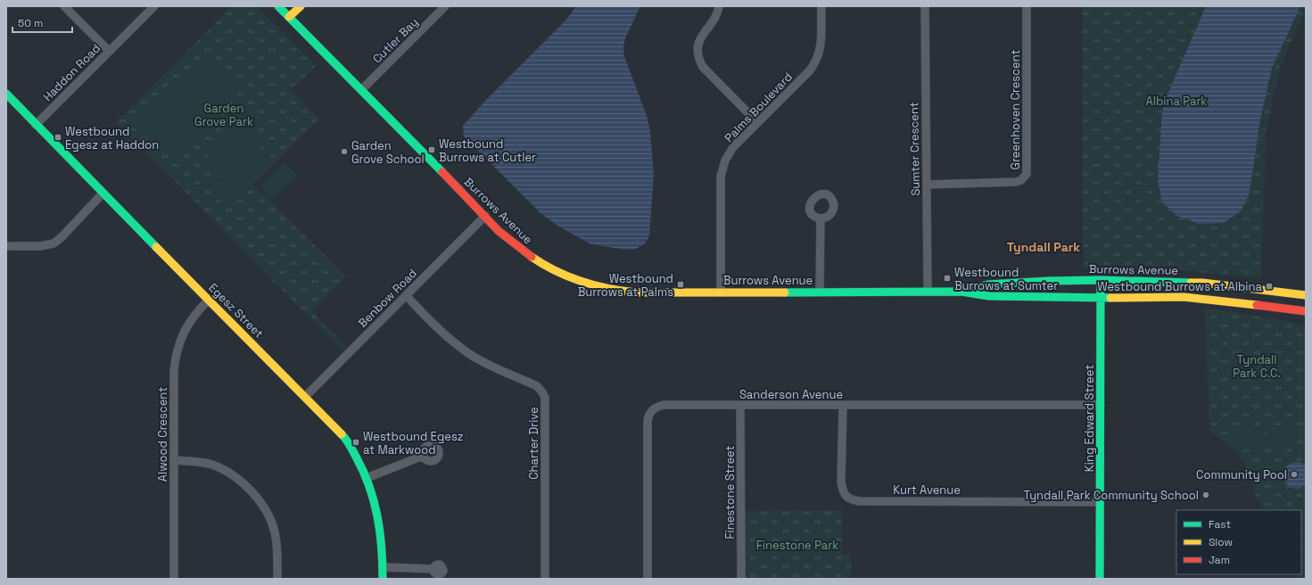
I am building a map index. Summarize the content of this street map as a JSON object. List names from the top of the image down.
{
  "streets": {
    "street": [
      "Cutler Bay",
      "Haddon Road",
      "Palms Boulevard",
      "Greenhoven Crescent",
      "Sumter Crescent",
      "Burrows Avenue",
      "Benbow Road",
      "Egesz Street",
      "Sanderson Avenue",
      "King Edward Street",
      "Alwood Crescent",
      "Charter Drive",
      "Kurt Avenue",
      "Finestone Street"
    ]
  },
  "crossings": [
    ["Cutler Bay", "Burrows Avenue"],
    ["Haddon Road", "Egesz Street"],
    ["Palms Boulevard", "Burrows Avenue"],
    ["Greenhoven Crescent", "Sumter Crescent"],
    ["Sumter Crescent", "Burrows Avenue"],
    ["Burrows Avenue", "Benbow Road"],
    ["Burrows Avenue", "King Edward Street"],
    ["Benbow Road", "Egesz Street"],
    ["Benbow Road", "Charter Drive"],
    ["Egesz Street", "Alwood Crescent"],
    ["Sanderson Avenue", "King Edward Street"],
    ["Sanderson Avenue", "Kurt Avenue"],
    ["Sanderson Avenue", "Finestone Street"],
    ["King Edward Street", "Kurt Avenue"]
  ],
  "districts": ["Tyndall Park"],
  "parks": [
    "Albina Park",
    "Garden Grove Park",
    "Tyndall Park C.C.",
    "Finestone Park"
  ],
  "places": {
    "transit": [
      "Westbound Egesz at Haddon",
      "Westbound Burrows at Cutler",
      "Westbound Burrows at Sumter",
      "Westbound Burrows at Palms",
      "Westbound Burrows at Albina",
      "Westbound Egesz at Markwood"
    ],
    "other": ["Garden Grove School", "Community Pool", "Tyndall Park Community School"]
  },
  "legend": ["Fast", "Slow", "Jam"],
  "scale_bar": "50 m"
}
